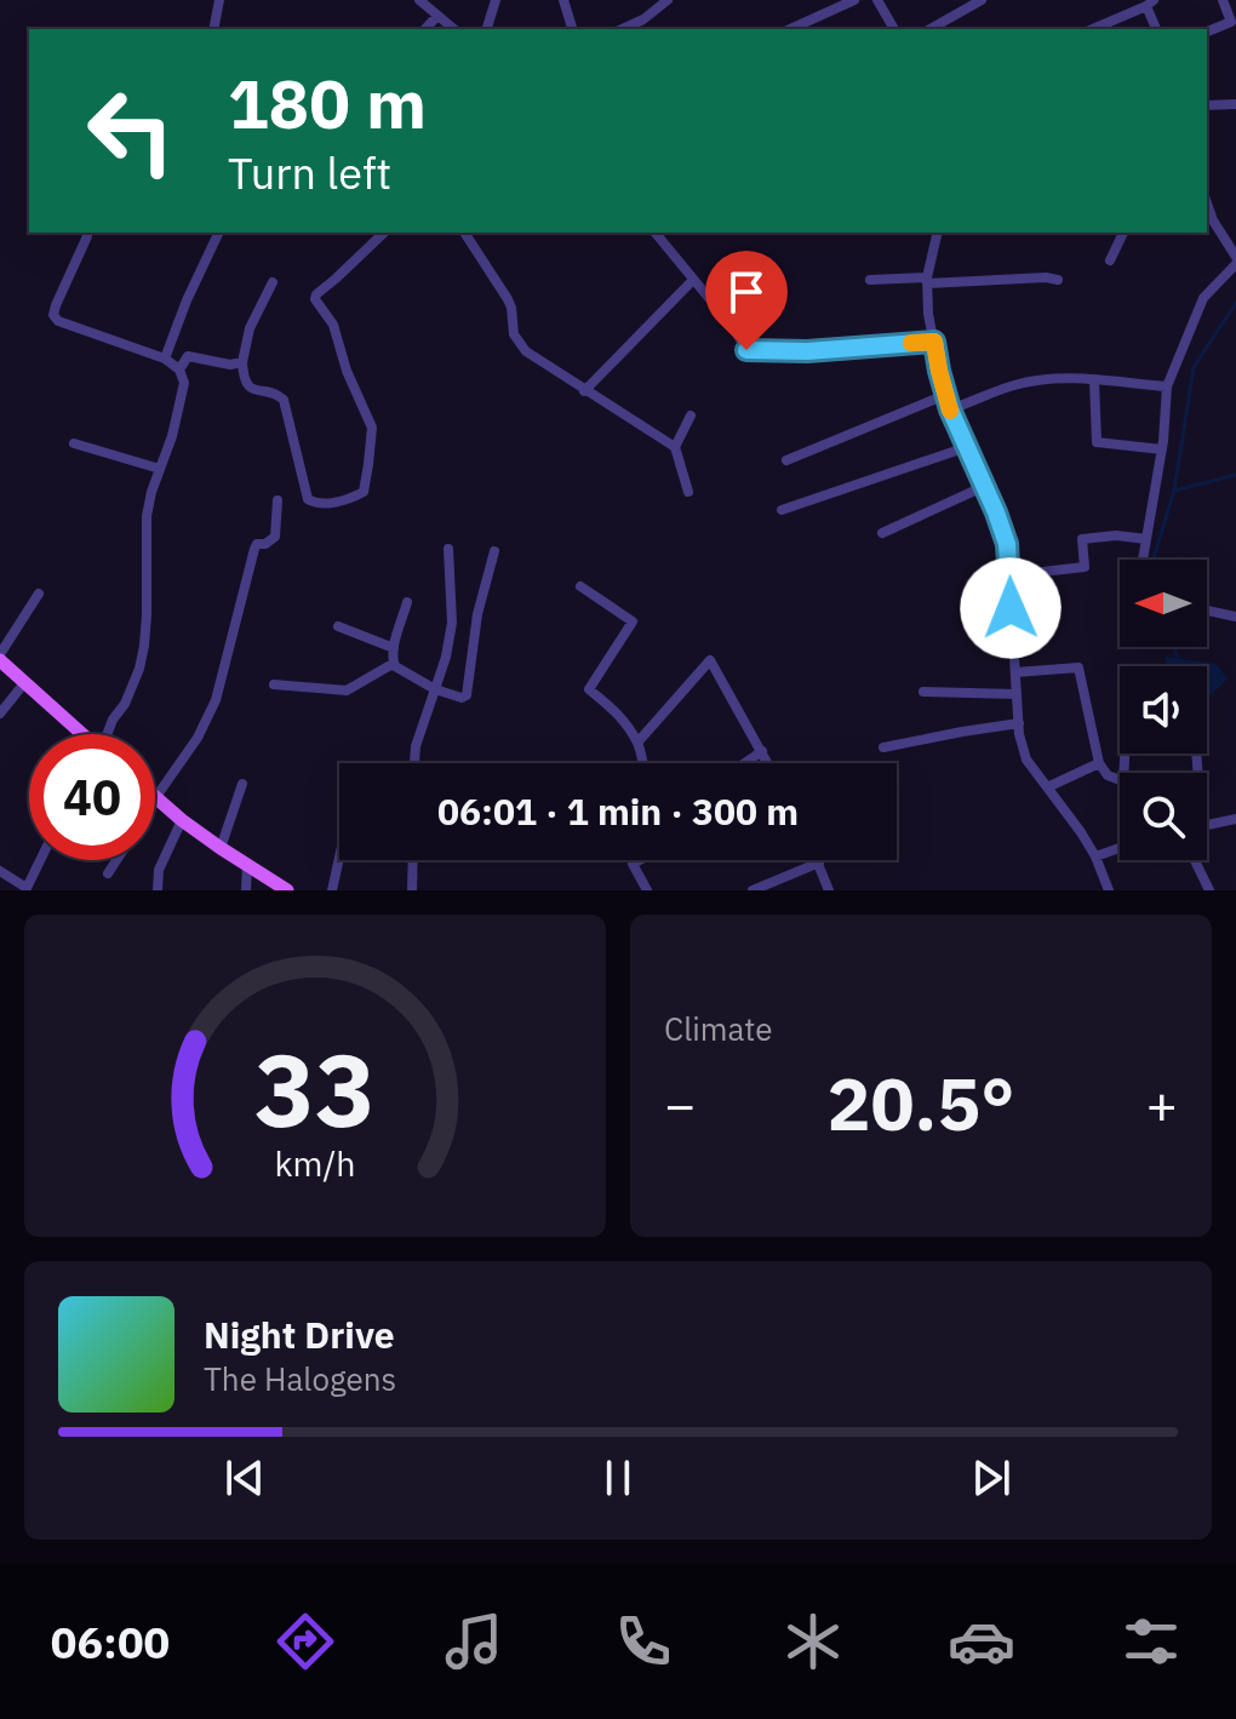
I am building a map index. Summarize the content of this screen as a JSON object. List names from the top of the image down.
{
  "north": "left",
  "page": {
    "turn": ["180 m", "Turn left"],
    "limit": "40",
    "trip": "06:01 · 1 min · 300 m",
    "tile": "Climate",
    "heat": ["−", "20.5°", "+"],
    "song": ["Night Drive", "The Halogens"],
    "tabs": "06:00",
    "gauge": ["33", "km/h"]
  }
}
